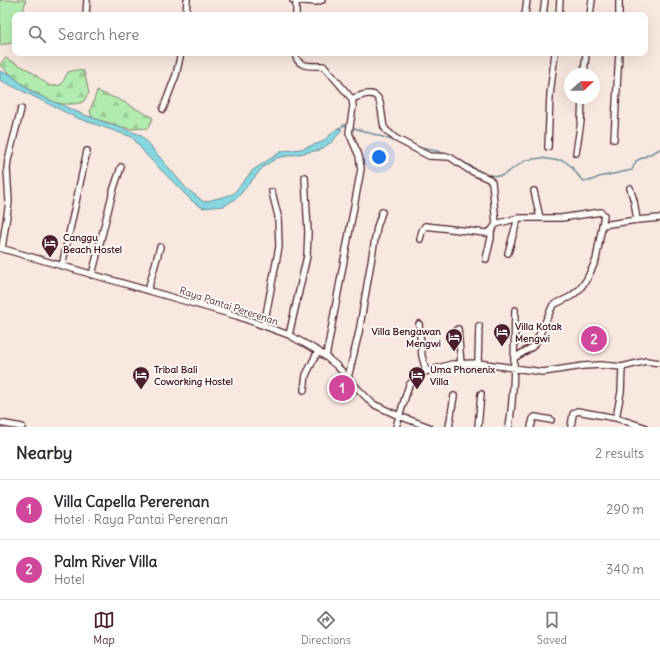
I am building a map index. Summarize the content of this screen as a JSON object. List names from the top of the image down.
{
  "streets": {
    "street": ["Raya Pantai Pererenan"]
  },
  "places": {
    "hotel": [
      "Canggu Beach Hostel",
      "Villa Kotak Mengwi",
      "Villa Bengawan Mengwi",
      "Tribal Bali Coworking Hostel",
      "Uma Phonenix Villa"
    ]
  },
  "north": "right",
  "page": {
    "search": "Search here",
    "pins": ["2", "1"],
    "heading": ["Nearby", "2 results"],
    "list": [
      {
        "mark": "1",
        "name": "Villa Capella Pererenan",
        "note": "Hotel · Raya Pantai Pererenan",
        "value": "290 m"
      },
      {
        "mark": "2",
        "name": "Palm River Villa",
        "note": "Hotel",
        "value": "340 m"
      }
    ],
    "nav": ["Map", "Directions", "Saved"]
  }
}
